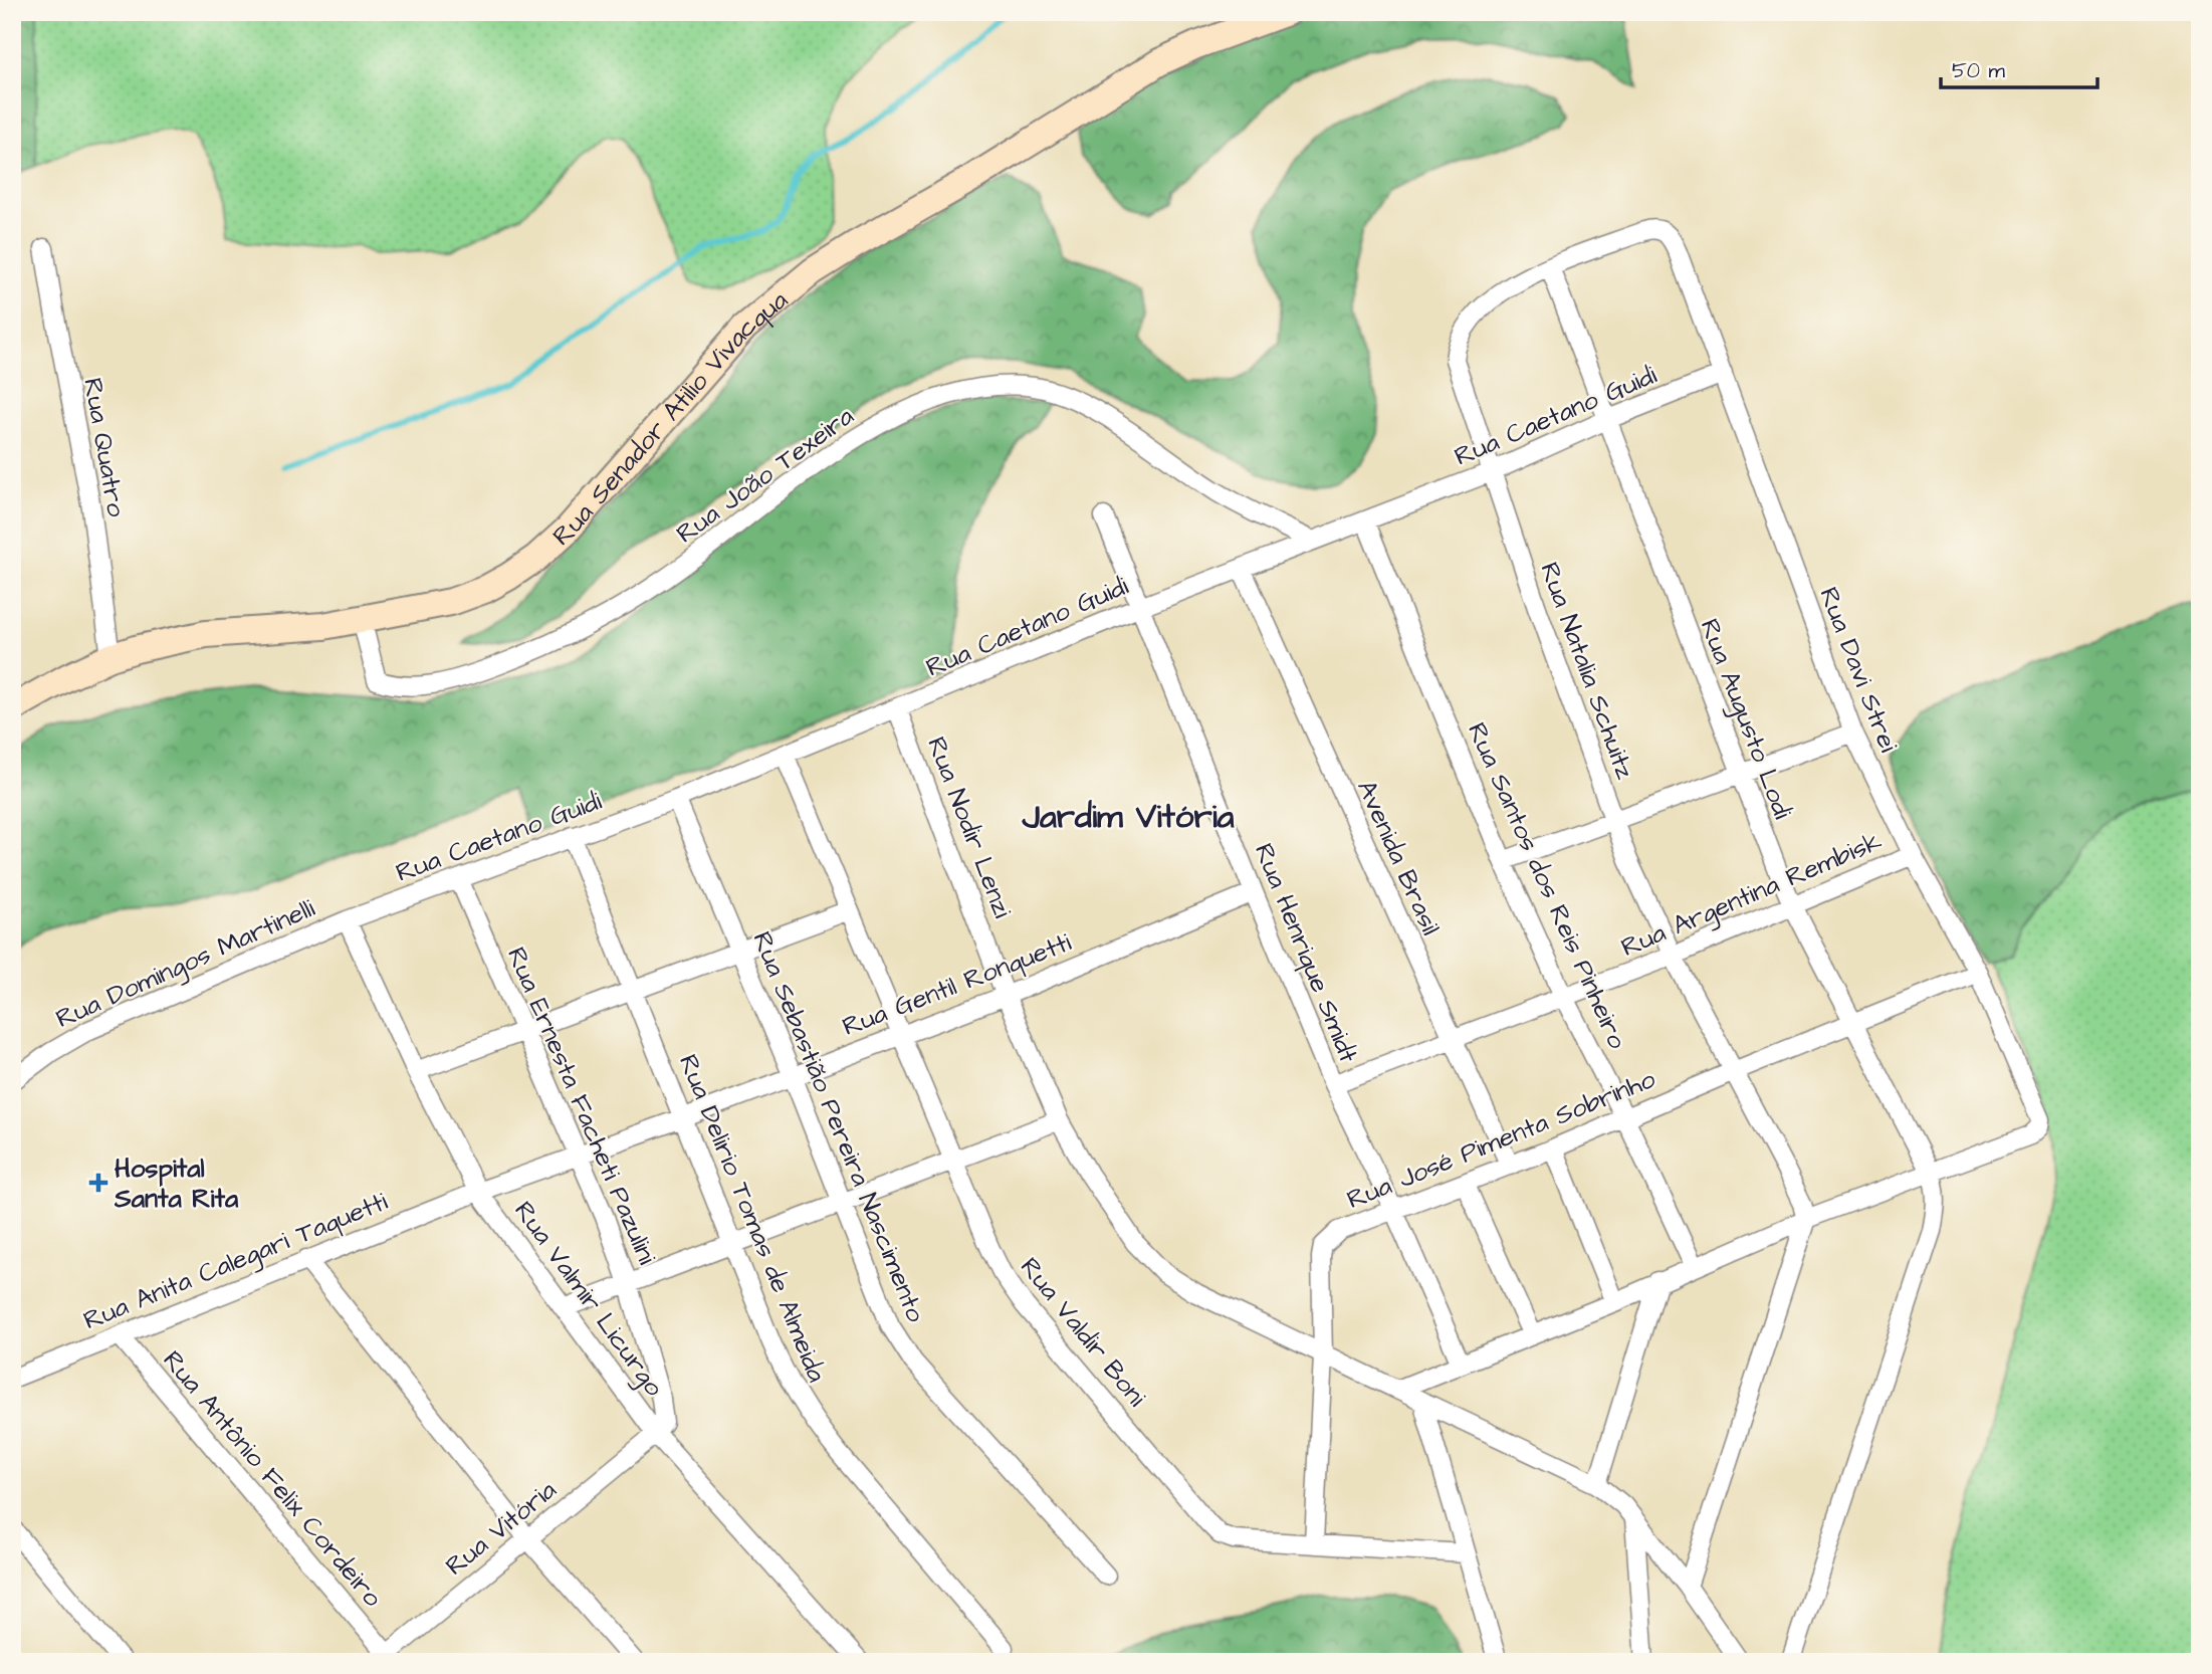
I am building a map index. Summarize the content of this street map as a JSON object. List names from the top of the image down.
{
  "streets": {
    "street": [
      "Rua Caetano Guidi",
      "Rua Senador Atilio Vivacqua",
      "Rua Quatro",
      "Rua João Texeira",
      "Rua Davi Strei",
      "Rua Natalia Schuitz",
      "Rua Augusto Lodi",
      "Rua Nodir Lenzi",
      "Avenida Brasil",
      "Rua Santos dos Reis Pinheiro",
      "Rua Argentina Rembisk",
      "Rua Henrique Smidt",
      "Rua Domingos Martinelli",
      "Rua Gentil Ronquetti",
      "Rua Ernesta Facheti Pazulini",
      "Rua Sebastião Pereira Nascimento",
      "Rua José Pimenta Sobrinho",
      "Rua Delirio Tomas de Almeida",
      "Rua Anita Calegari Taquetti",
      "Rua Valmir Licurgo",
      "Rua Valdir Boni",
      "Rua Antônio Felix Cordeiro",
      "Rua Vitória"
    ]
  },
  "crossings": [
    ["Rua Caetano Guidi", "Rua João Texeira"],
    ["Rua Caetano Guidi", "Rua Davi Strei"],
    ["Rua Caetano Guidi", "Rua Natalia Schuitz"],
    ["Rua Caetano Guidi", "Rua Augusto Lodi"],
    ["Rua Caetano Guidi", "Rua Nodir Lenzi"],
    ["Rua Caetano Guidi", "Avenida Brasil"],
    ["Rua Caetano Guidi", "Rua Santos dos Reis Pinheiro"],
    ["Rua Caetano Guidi", "Rua Henrique Smidt"],
    ["Rua Caetano Guidi", "Rua Domingos Martinelli"],
    ["Rua Caetano Guidi", "Rua Ernesta Facheti Pazulini"],
    ["Rua Caetano Guidi", "Rua Sebastião Pereira Nascimento"],
    ["Rua Caetano Guidi", "Rua Delirio Tomas de Almeida"],
    ["Rua Caetano Guidi", "Rua Valmir Licurgo"],
    ["Rua Caetano Guidi", "Rua Valdir Boni"],
    ["Rua Senador Atilio Vivacqua", "Rua Quatro"],
    ["Rua Senador Atilio Vivacqua", "Rua João Texeira"],
    ["Rua Davi Strei", "Rua Natalia Schuitz"],
    ["Rua Davi Strei", "Rua Augusto Lodi"],
    ["Rua Davi Strei", "Rua Argentina Rembisk"],
    ["Rua Davi Strei", "Rua José Pimenta Sobrinho"],
    ["Rua Natalia Schuitz", "Rua Augusto Lodi"],
    ["Rua Natalia Schuitz", "Rua Argentina Rembisk"],
    ["Rua Natalia Schuitz", "Rua José Pimenta Sobrinho"],
    ["Rua Augusto Lodi", "Rua Argentina Rembisk"],
    ["Rua Augusto Lodi", "Rua José Pimenta Sobrinho"],
    ["Rua Nodir Lenzi", "Rua Gentil Ronquetti"],
    ["Rua Nodir Lenzi", "Rua José Pimenta Sobrinho"],
    ["Avenida Brasil", "Rua Argentina Rembisk"],
    ["Avenida Brasil", "Rua José Pimenta Sobrinho"],
    ["Rua Santos dos Reis Pinheiro", "Rua Argentina Rembisk"],
    ["Rua Santos dos Reis Pinheiro", "Rua José Pimenta Sobrinho"],
    ["Rua Argentina Rembisk", "Rua Henrique Smidt"],
    ["Rua Henrique Smidt", "Rua Gentil Ronquetti"],
    ["Rua Henrique Smidt", "Rua José Pimenta Sobrinho"],
    ["Rua Domingos Martinelli", "Rua Valmir Licurgo"],
    ["Rua Gentil Ronquetti", "Rua Ernesta Facheti Pazulini"],
    ["Rua Gentil Ronquetti", "Rua Sebastião Pereira Nascimento"],
    ["Rua Gentil Ronquetti", "Rua Delirio Tomas de Almeida"],
    ["Rua Gentil Ronquetti", "Rua Anita Calegari Taquetti"],
    ["Rua Gentil Ronquetti", "Rua Valmir Licurgo"],
    ["Rua Gentil Ronquetti", "Rua Valdir Boni"],
    ["Rua Ernesta Facheti Pazulini", "Rua Valmir Licurgo"],
    ["Rua Ernesta Facheti Pazulini", "Rua Vitória"],
    ["Rua José Pimenta Sobrinho", "Rua Valdir Boni"],
    ["Rua Anita Calegari Taquetti", "Rua Valmir Licurgo"],
    ["Rua Anita Calegari Taquetti", "Rua Antônio Felix Cordeiro"],
    ["Rua Valmir Licurgo", "Rua Vitória"],
    ["Rua Antônio Felix Cordeiro", "Rua Vitória"]
  ],
  "districts": ["Jardim Vitória"],
  "places": {
    "health": ["Hospital Santa Rita"]
  },
  "scale_bar": "50 m"
}
